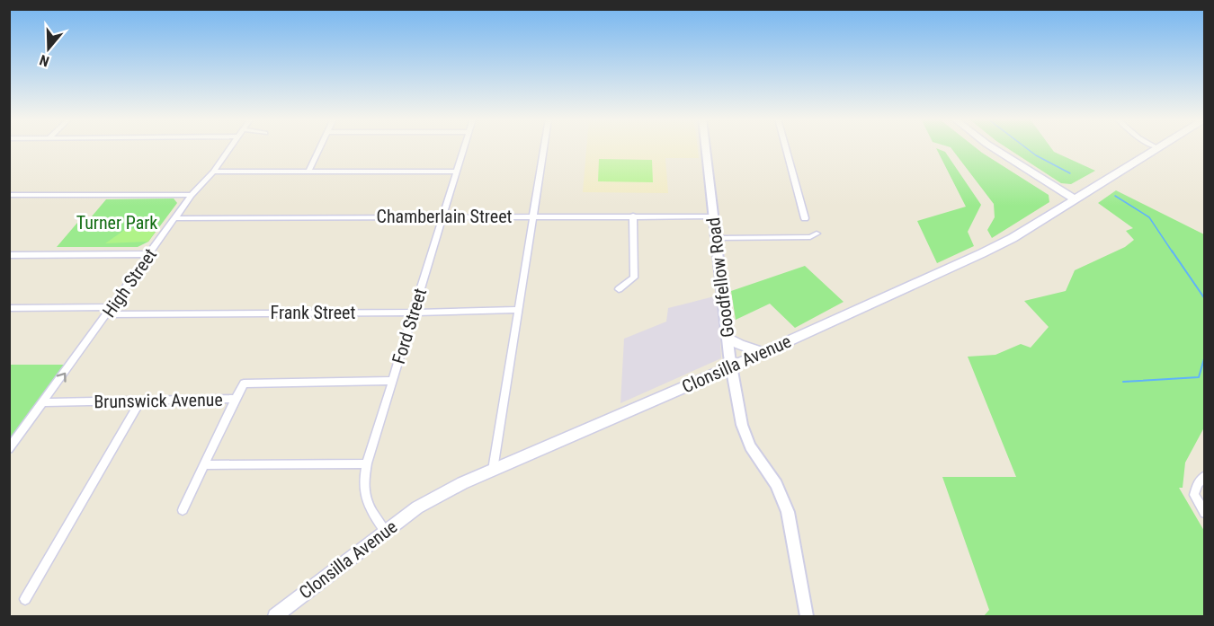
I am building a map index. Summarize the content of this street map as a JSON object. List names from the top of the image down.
{
  "streets": {
    "main road": ["Clonsilla Avenue"],
    "street": [
      "Chamberlain Street",
      "Goodfellow Road",
      "High Street",
      "Frank Street",
      "Ford Street",
      "Brunswick Avenue"
    ]
  },
  "crossings": [
    ["Chamberlain Street", "Goodfellow Road"],
    ["Chamberlain Street", "High Street"],
    ["Chamberlain Street", "Ford Street"],
    ["Goodfellow Road", "Clonsilla Avenue"],
    ["High Street", "Frank Street"],
    ["High Street", "Brunswick Avenue"],
    ["Frank Street", "Ford Street"],
    ["Ford Street", "Clonsilla Avenue"],
    ["Ford Street", "Brunswick Avenue"]
  ],
  "parks": ["Turner Park"],
  "north": "bottom"
}
